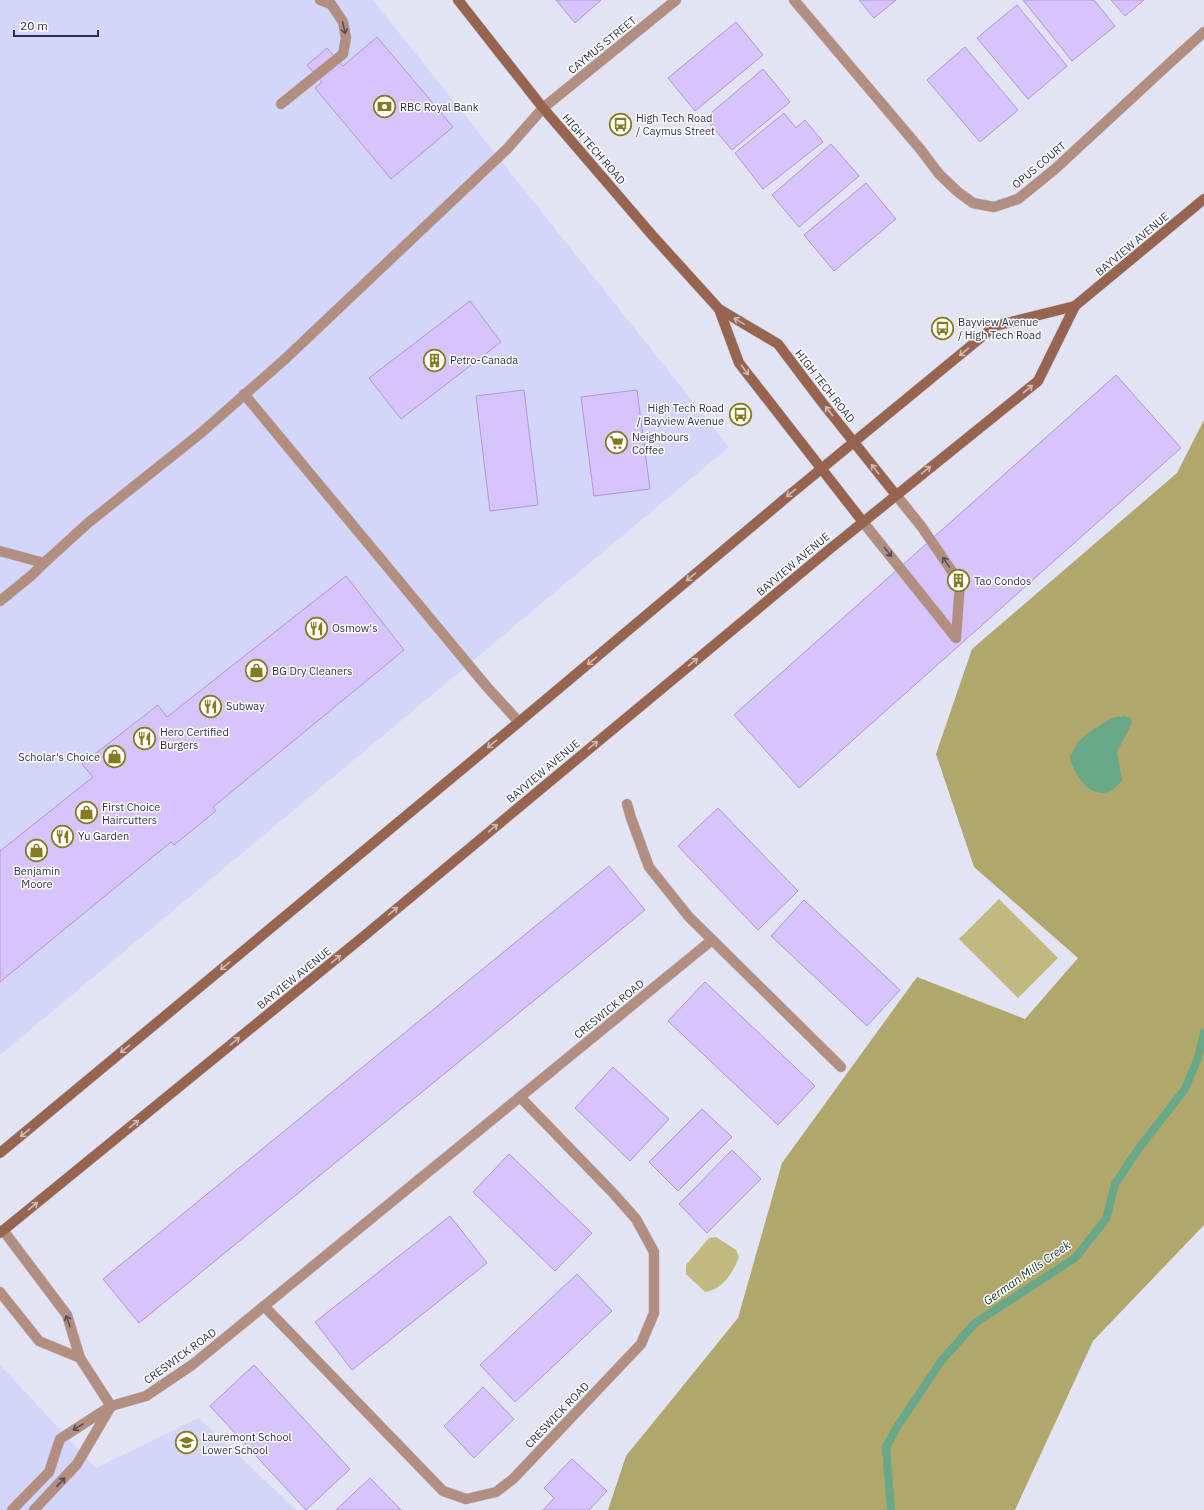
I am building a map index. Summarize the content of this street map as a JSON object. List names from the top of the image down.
{
  "streets": {
    "main road": ["HIGH TECH ROAD", "BAYVIEW AVENUE"],
    "street": ["CAYMUS STREET", "OPUS COURT", "CRESWICK ROAD"]
  },
  "crossings": [
    ["CAYMUS STREET", "HIGH TECH ROAD"],
    ["HIGH TECH ROAD", "BAYVIEW AVENUE"]
  ],
  "water": ["German Mills Creek"],
  "places": {
    "bank": ["RBC Royal Bank"],
    "bus stop": ["High Tech Road / Caymus Street", "Bayview Avenue / High Tech Road", "High Tech Road / Bayview Avenue"],
    "building": ["Petro-Canada", "Tao Condos"],
    "supermarket": ["Neighbours Coffee"],
    "restaurant": [
      "Osmow's",
      "Subway",
      "Hero Certified Burgers",
      "Yu Garden"
    ],
    "shop": [
      "BG Dry Cleaners",
      "Scholar's Choice",
      "First Choice Haircutters",
      "Benjamin Moore"
    ],
    "school or university": ["Lauremont School Lower School"]
  },
  "scale_bar": "20 m"
}
